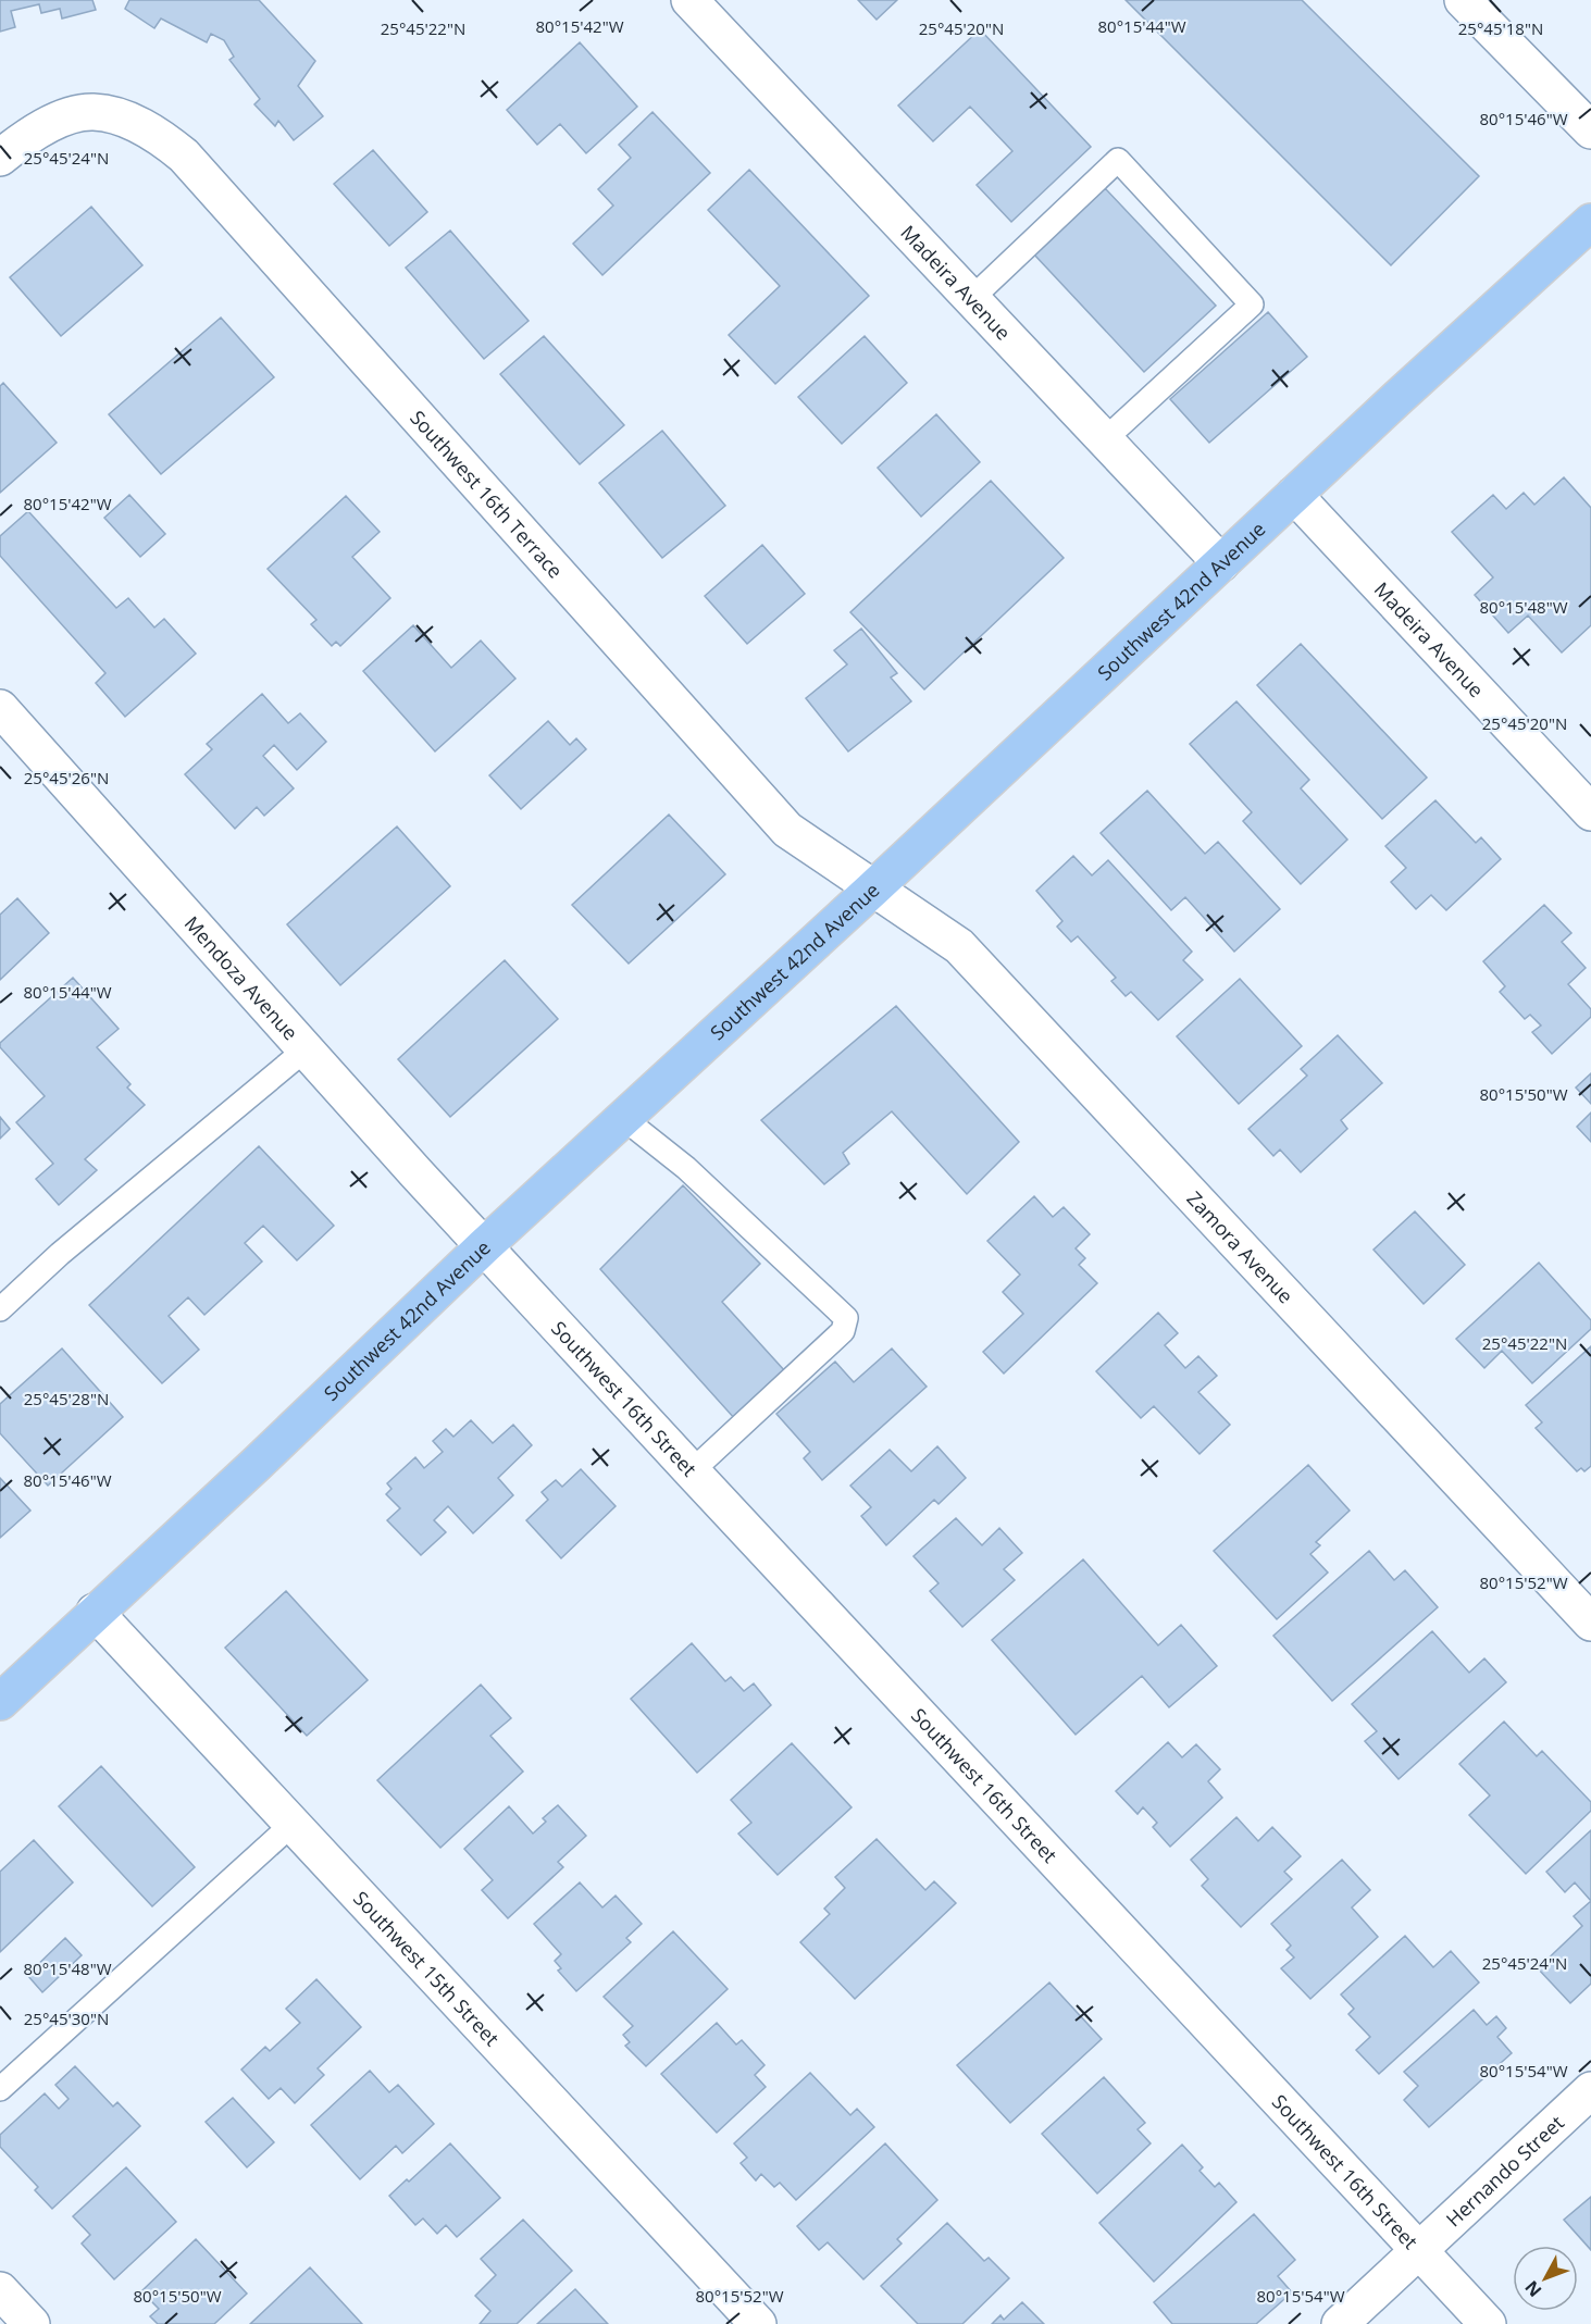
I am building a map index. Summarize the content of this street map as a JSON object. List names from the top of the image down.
{
  "streets": {
    "main road": ["Southwest 42nd Avenue"],
    "street": [
      "Madeira Avenue",
      "Southwest 16th Terrace",
      "Mendoza Avenue",
      "Zamora Avenue",
      "Southwest 16th Street",
      "Southwest 15th Street",
      "Hernando Street"
    ]
  },
  "crossings": [
    ["Madeira Avenue", "Southwest 42nd Avenue"],
    ["Southwest 16th Terrace", "Southwest 42nd Avenue"],
    ["Southwest 16th Terrace", "Zamora Avenue"],
    ["Southwest 42nd Avenue", "Mendoza Avenue"],
    ["Southwest 42nd Avenue", "Zamora Avenue"],
    ["Southwest 42nd Avenue", "Southwest 16th Street"],
    ["Southwest 42nd Avenue", "Southwest 15th Street"],
    ["Mendoza Avenue", "Southwest 16th Street"],
    ["Southwest 16th Street", "Hernando Street"]
  ],
  "north": "bottom left",
  "coordinates": [
    "80°15'42\"W",
    "80°15'44\"W",
    "25°45'22\"N",
    "25°45'20\"N",
    "25°45'18\"N",
    "80°15'46\"W",
    "25°45'24\"N",
    "80°15'48\"W",
    "25°45'26\"N",
    "80°15'50\"W",
    "25°45'28\"N",
    "80°15'52\"W",
    "25°45'30\"N",
    "80°15'54\"W"
  ]
}
